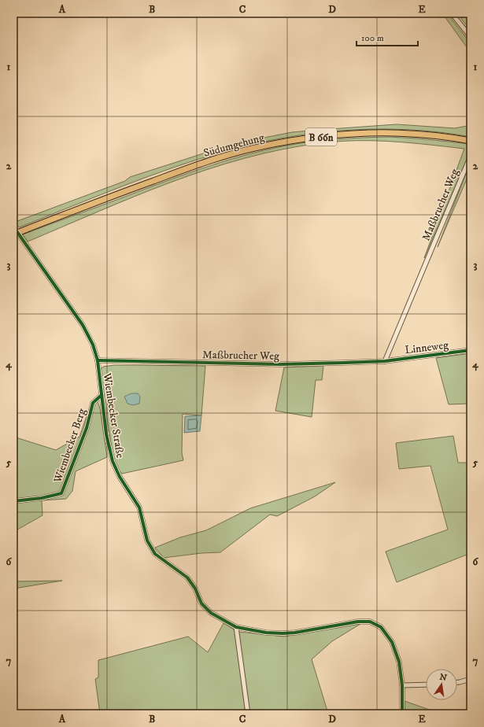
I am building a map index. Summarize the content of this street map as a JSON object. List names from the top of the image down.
{
  "streets": {
    "main road": ["B 66n", "Südumgehung"],
    "street": [
      "Maßbrucher Weg",
      "Linneweg",
      "Wiembecker Straße",
      "Wiembecker Berg"
    ]
  },
  "crossings": [
    ["Maßbrucher Weg", "Linneweg"],
    ["Maßbrucher Weg", "Wiembecker Straße"],
    ["Wiembecker Straße", "Wiembecker Berg"]
  ],
  "scale_bar": "100 m",
  "north": "top",
  "grid": {
    "columns": [
      "A",
      "B",
      "C",
      "D",
      "E"
    ],
    "rows": [
      "1",
      "2",
      "3",
      "4",
      "5",
      "6",
      "7"
    ]
  }
}
